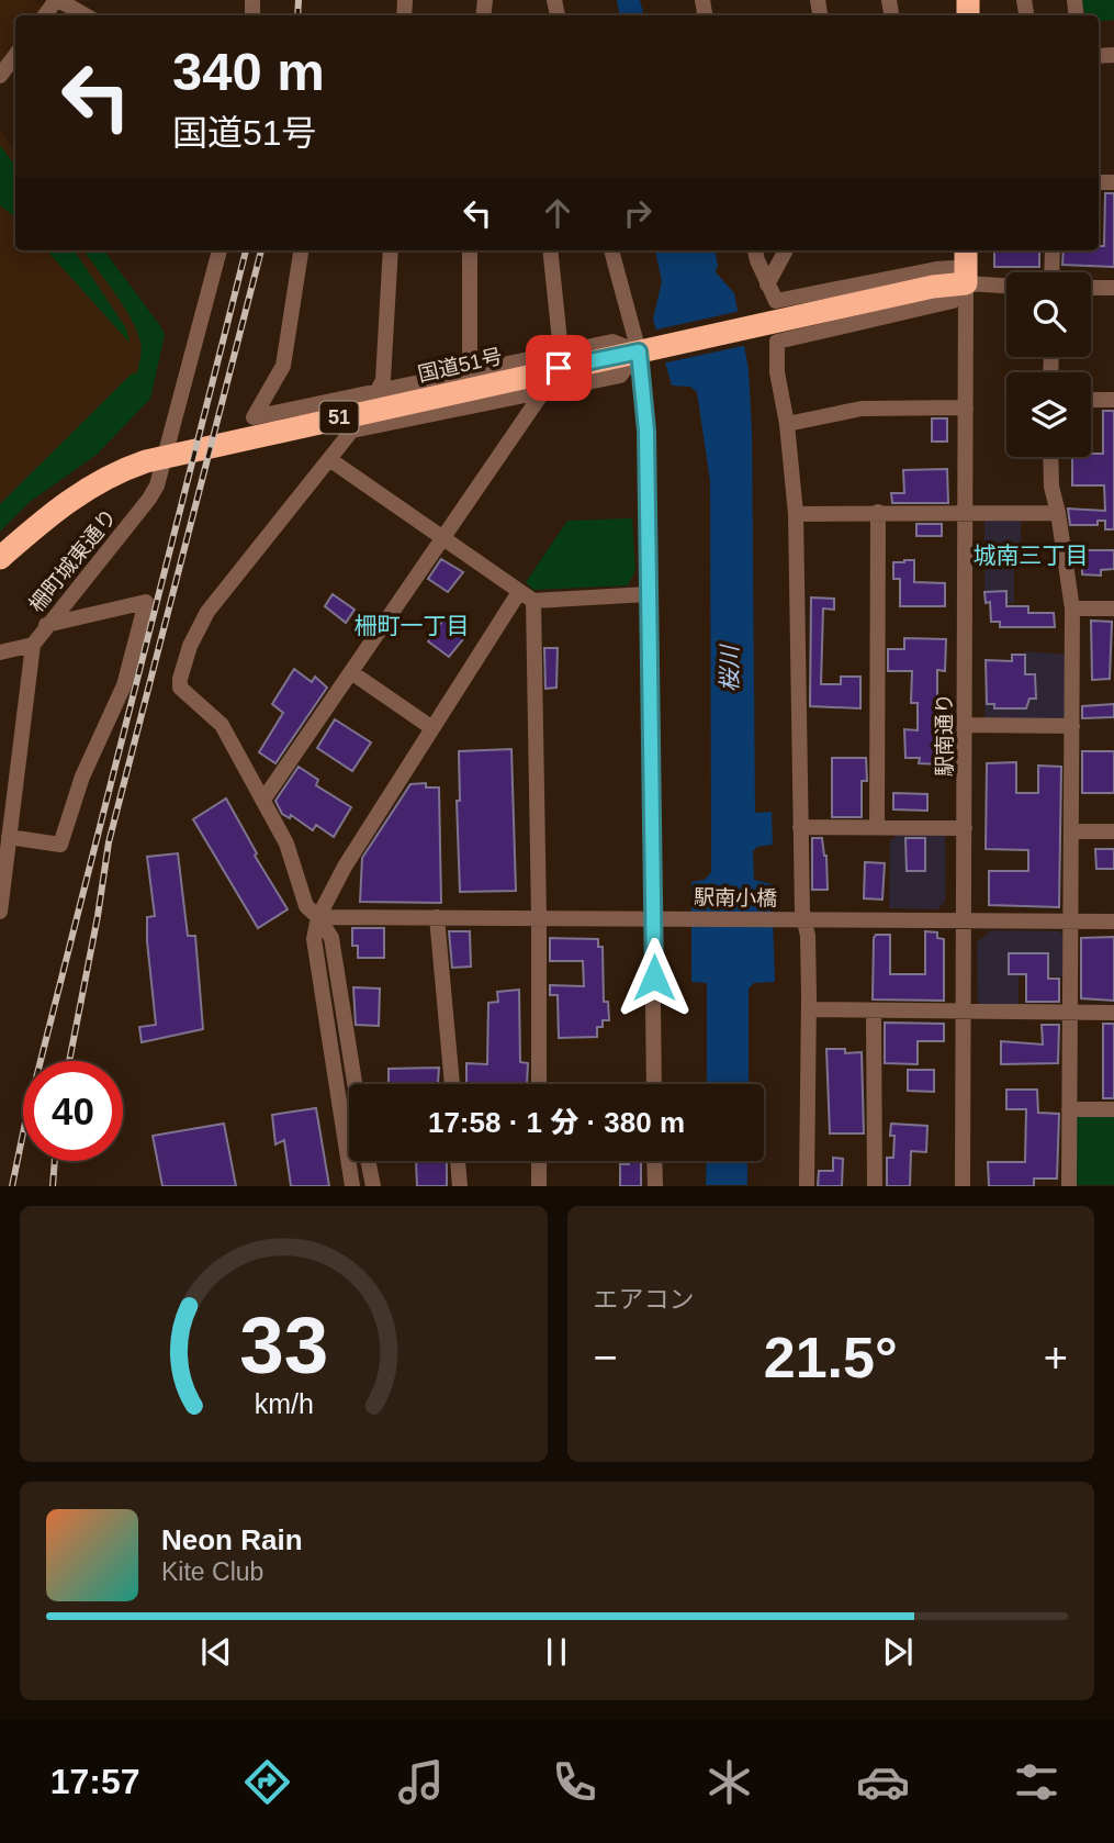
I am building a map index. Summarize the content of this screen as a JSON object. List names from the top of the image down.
{
  "streets": {
    "highway": ["国道51号", "51"],
    "street": ["柵町城東通り", "駅南通り", "駅南小橋"]
  },
  "crossings": [
    ["国道51号", "駅南通り"],
    ["駅南通り", "駅南小橋"]
  ],
  "districts": ["城南三丁目", "柵町一丁目"],
  "water": ["桜川"],
  "page": {
    "turn": ["340 m", "国道51号"],
    "limit": "40",
    "trip": "17:58 · 1 分 · 380 m",
    "tile": "エアコン",
    "heat": ["−", "21.5°", "+"],
    "song": ["Neon Rain", "Kite Club"],
    "tabs": "17:57",
    "gauge": ["33", "km/h"]
  }
}
